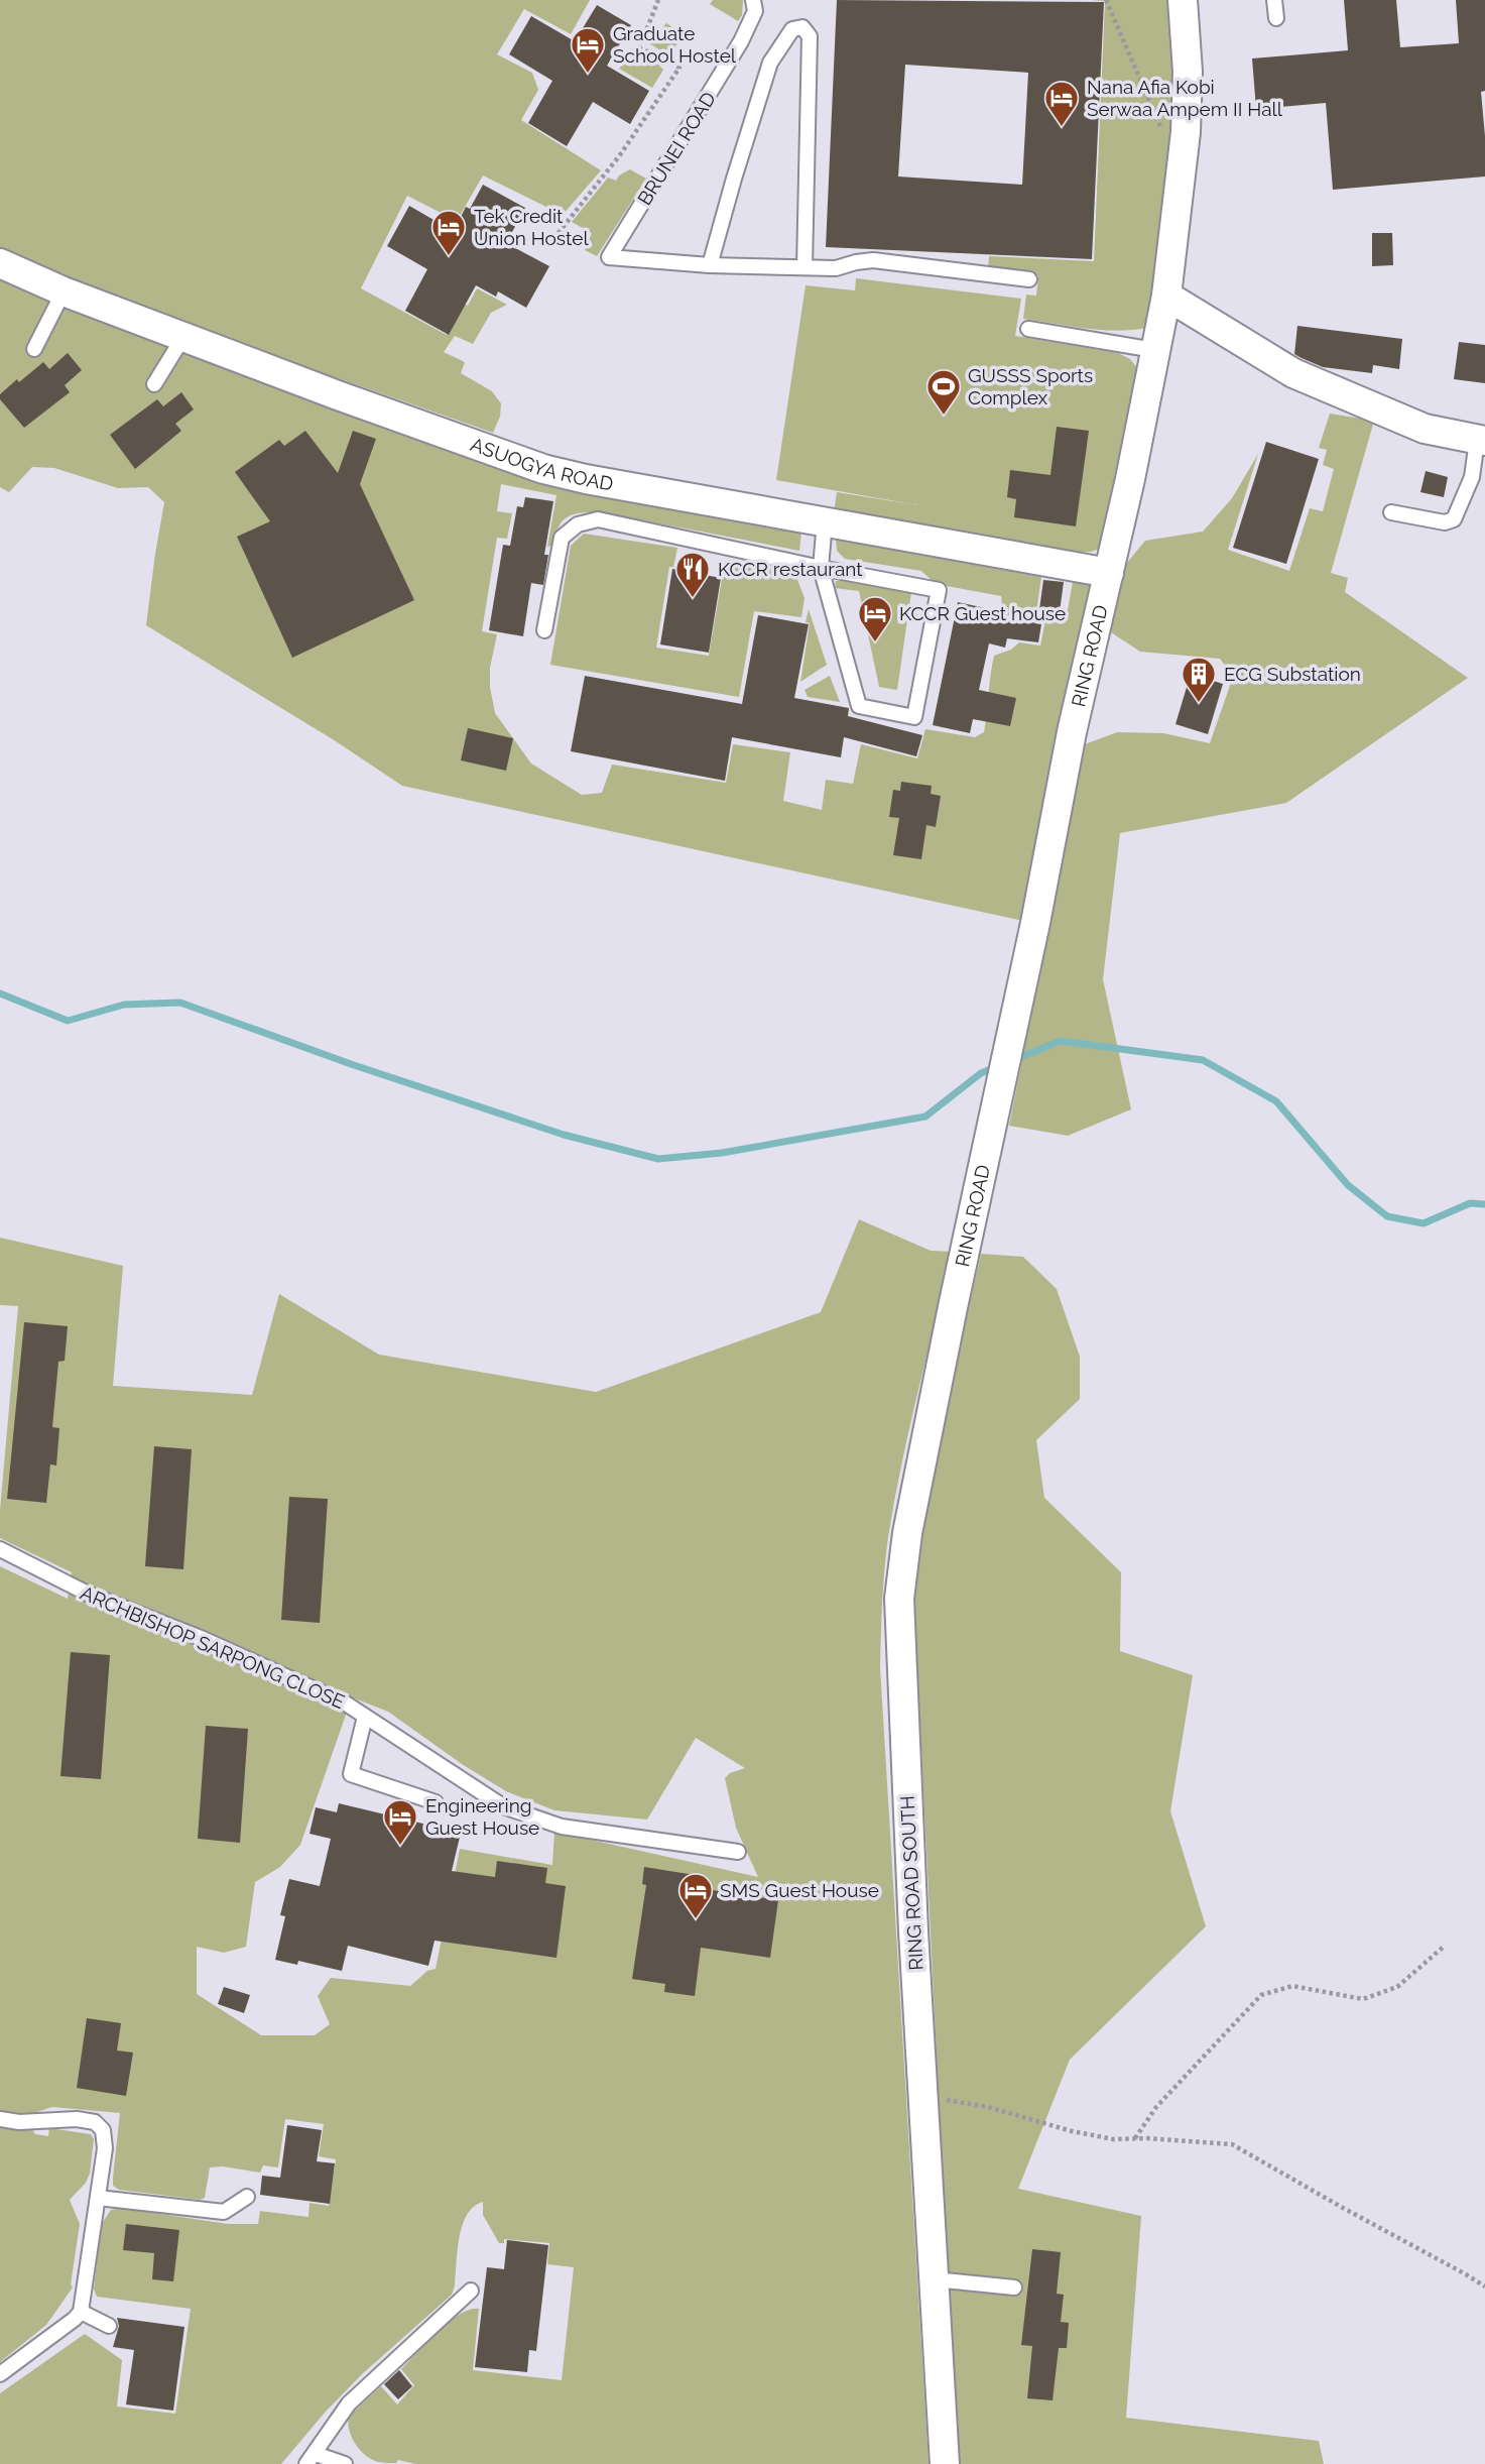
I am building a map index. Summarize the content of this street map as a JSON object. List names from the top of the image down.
{
  "streets": {
    "street": ["ASUOGYA ROAD", "RING ROAD", "RING ROAD SOUTH"],
    "lane": ["BRUNEI ROAD", "ARCHBISHOP SARPONG CLOSE"]
  },
  "crossings": [
    ["ASUOGYA ROAD", "RING ROAD"],
    ["RING ROAD", "RING ROAD SOUTH"]
  ],
  "places": {
    "hotel": [
      "Graduate School Hostel",
      "Nana Afia Kobi Serwaa Ampem II Hall",
      "Tek Credit Union Hostel",
      "KCCR Guest house",
      "Engineering Guest House",
      "SMS Guest House"
    ],
    "sports": ["GUSSS Sports Complex"],
    "restaurant": ["KCCR restaurant"],
    "building": ["ECG Substation"]
  }
}
